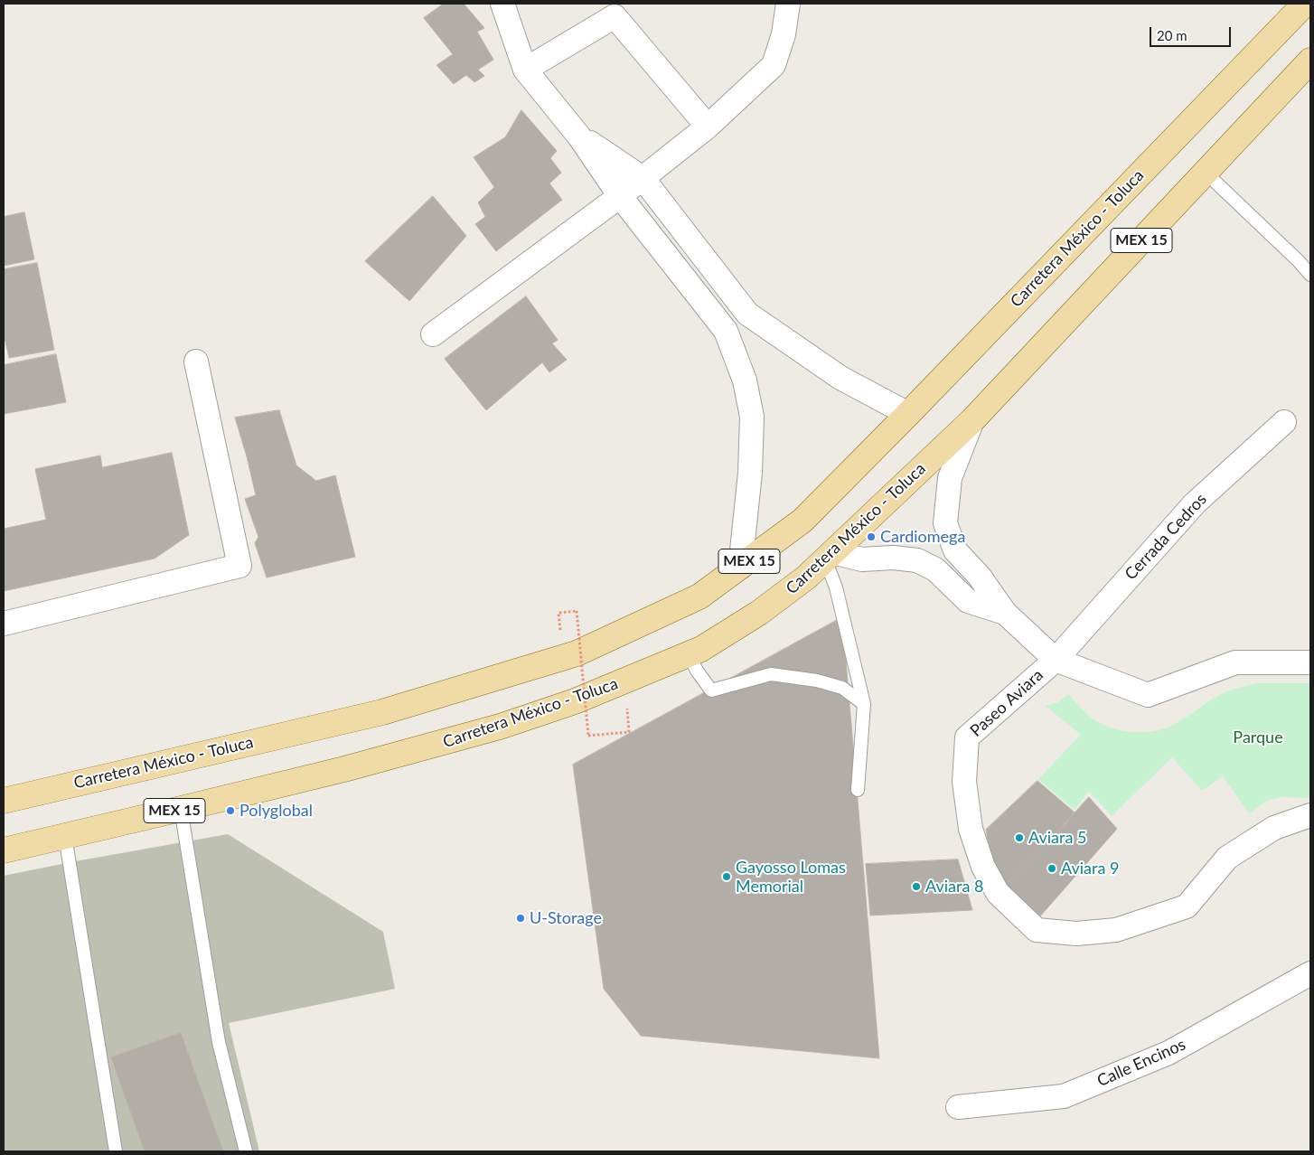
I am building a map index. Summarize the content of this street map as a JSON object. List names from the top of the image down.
{
  "streets": {
    "main road": ["Carretera México - Toluca", "MEX 15"],
    "street": ["Cerrada Cedros", "Paseo Aviara", "Calle Encinos"]
  },
  "crossings": [
    ["Cerrada Cedros", "Paseo Aviara"]
  ],
  "parks": ["Parque"],
  "places": [
    "Cardiomega",
    "Polyglobal",
    "Aviara 5",
    "Aviara 9",
    "Gayosso Lomas Memorial",
    "Aviara 8",
    "U-Storage"
  ],
  "scale_bar": "20 m"
}
